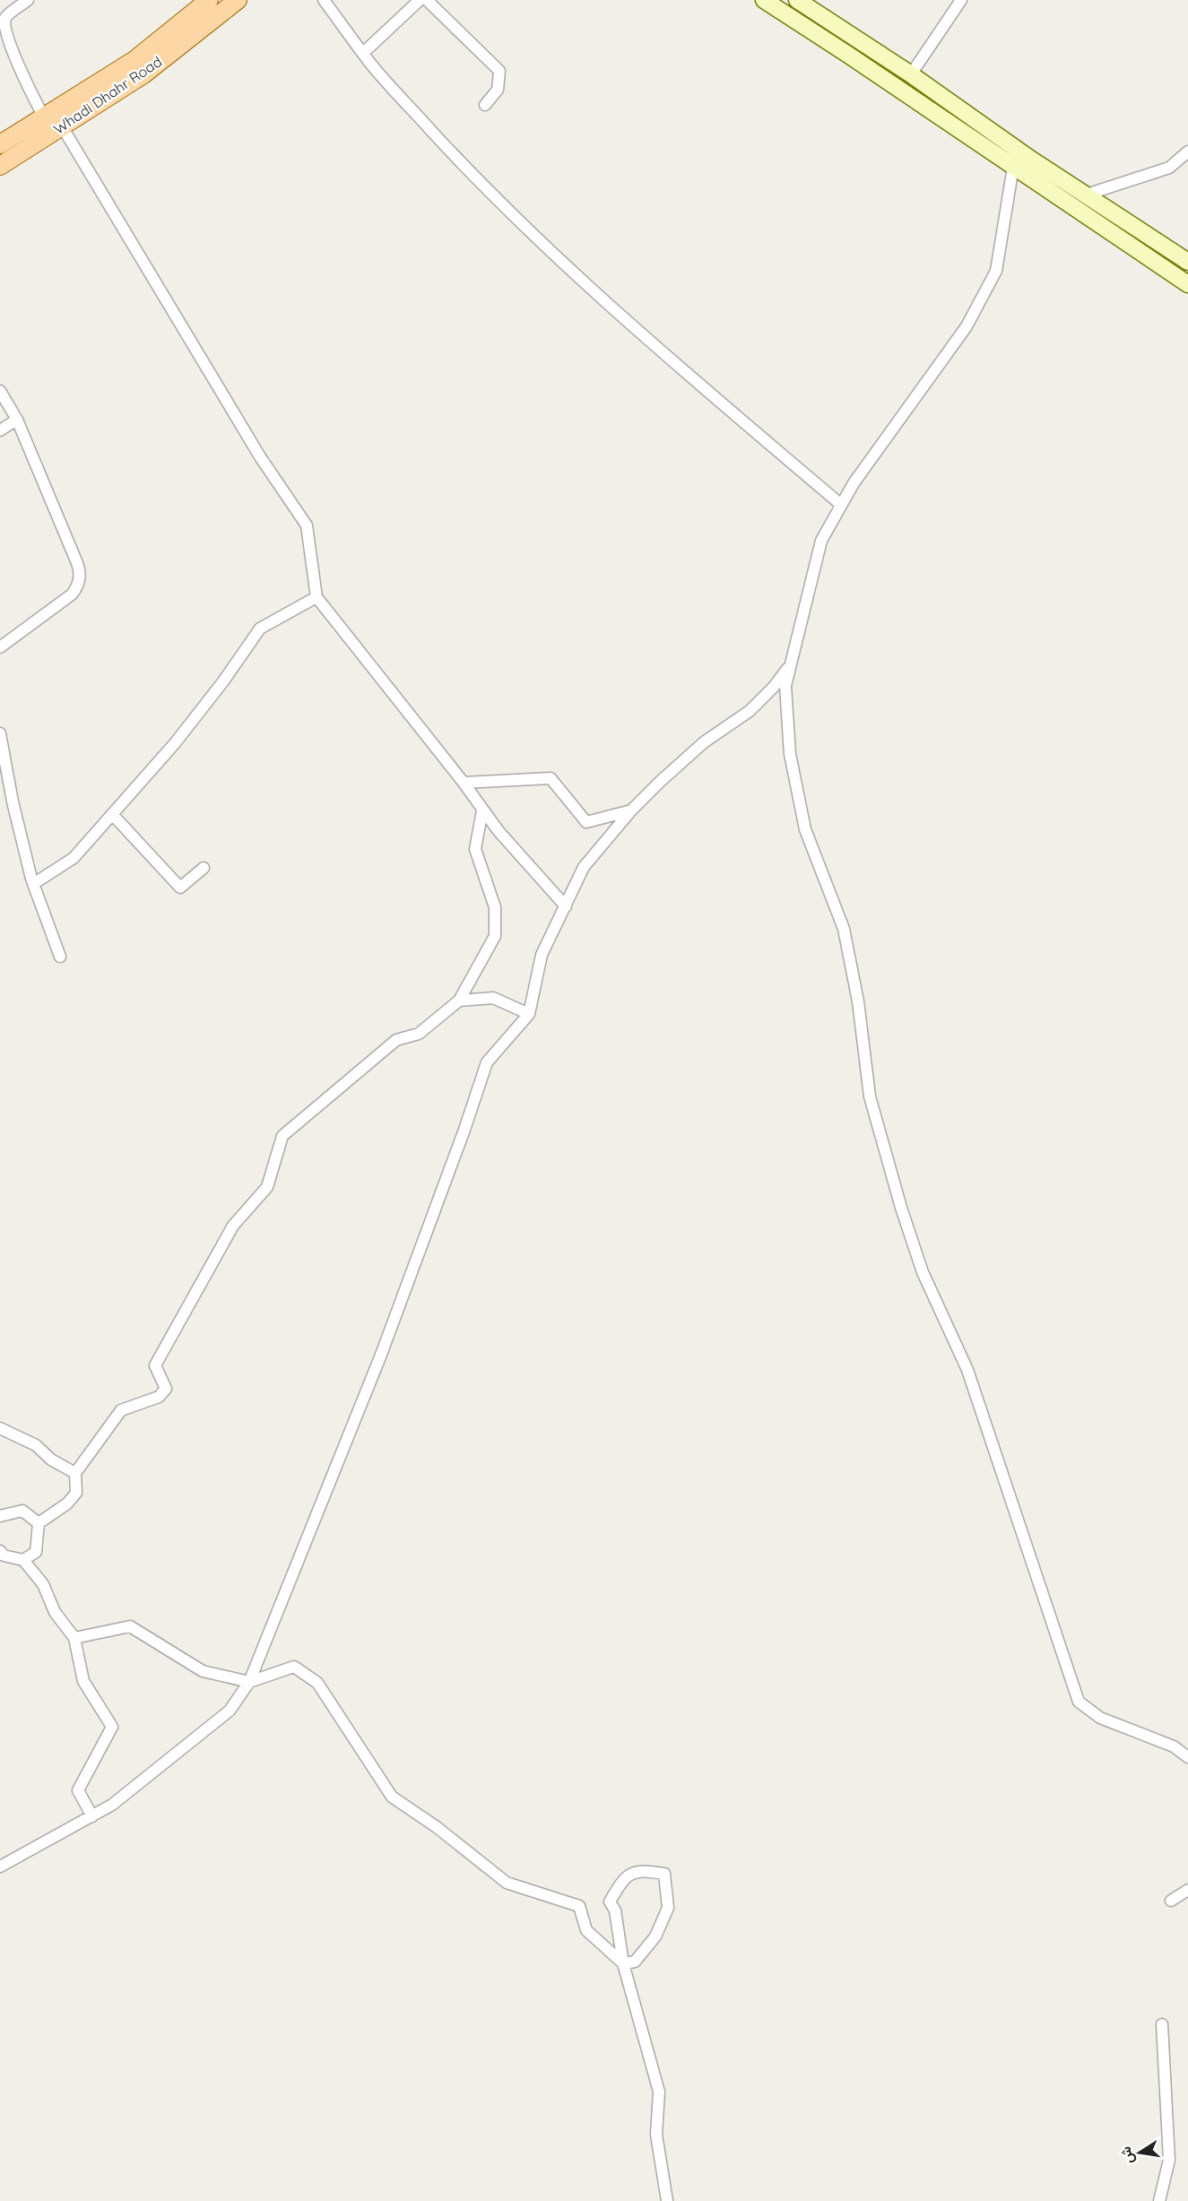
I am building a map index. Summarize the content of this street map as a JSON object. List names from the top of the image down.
{
  "streets": {
    "main road": ["Whadi Dhahr Road"]
  },
  "north": "left"
}
